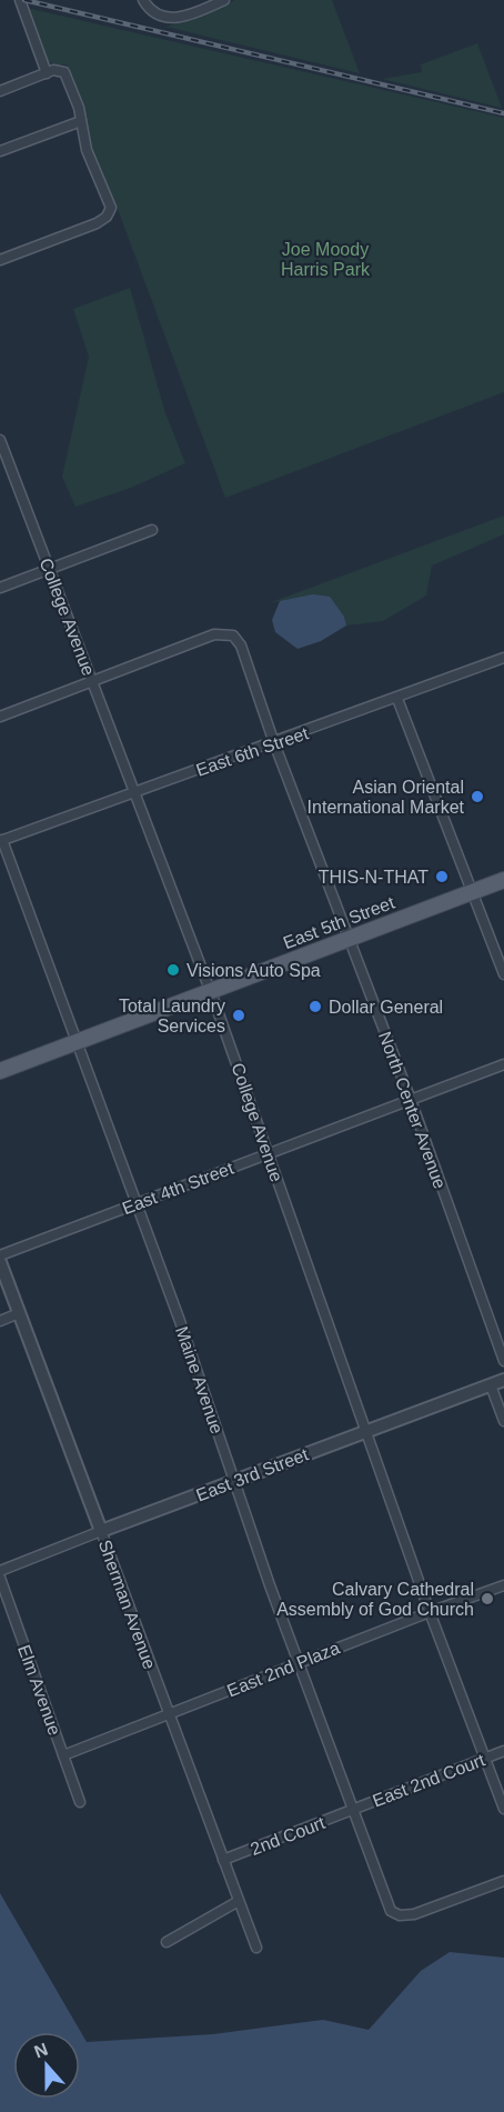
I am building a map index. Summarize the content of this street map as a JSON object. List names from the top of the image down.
{
  "streets": {
    "main road": ["East 5th Street"],
    "street": [
      "College Avenue",
      "East 6th Street",
      "North Center Avenue",
      "East 4th Street",
      "Maine Avenue",
      "East 3rd Street",
      "Sherman Avenue",
      "East 2nd Plaza",
      "Elm Avenue",
      "East 2nd Court",
      "2nd Court"
    ]
  },
  "crossings": [
    ["College Avenue", "East 6th Street"],
    ["College Avenue", "East 5th Street"],
    ["College Avenue", "North Center Avenue"],
    ["College Avenue", "East 4th Street"],
    ["College Avenue", "East 3rd Street"],
    ["College Avenue", "East 2nd Plaza"],
    ["College Avenue", "East 2nd Court"],
    ["East 6th Street", "North Center Avenue"],
    ["East 6th Street", "Maine Avenue"],
    ["East 5th Street", "North Center Avenue"],
    ["East 5th Street", "Maine Avenue"],
    ["North Center Avenue", "East 4th Street"],
    ["East 4th Street", "Maine Avenue"],
    ["Maine Avenue", "East 3rd Street"],
    ["Maine Avenue", "East 2nd Plaza"],
    ["Maine Avenue", "East 2nd Court"],
    ["Maine Avenue", "2nd Court"],
    ["East 3rd Street", "Sherman Avenue"],
    ["Sherman Avenue", "East 2nd Plaza"],
    ["Sherman Avenue", "2nd Court"],
    ["East 2nd Plaza", "Elm Avenue"],
    ["East 2nd Court", "2nd Court"]
  ],
  "parks": ["Joe Moody Harris Park"],
  "places": [
    "Asian Oriental International Market",
    "THIS-N-THAT",
    "Visions Auto Spa",
    "Dollar General",
    "Total Laundry Services",
    "Calvary Cathedral Assembly of God Church"
  ],
  "north": "top"
}
